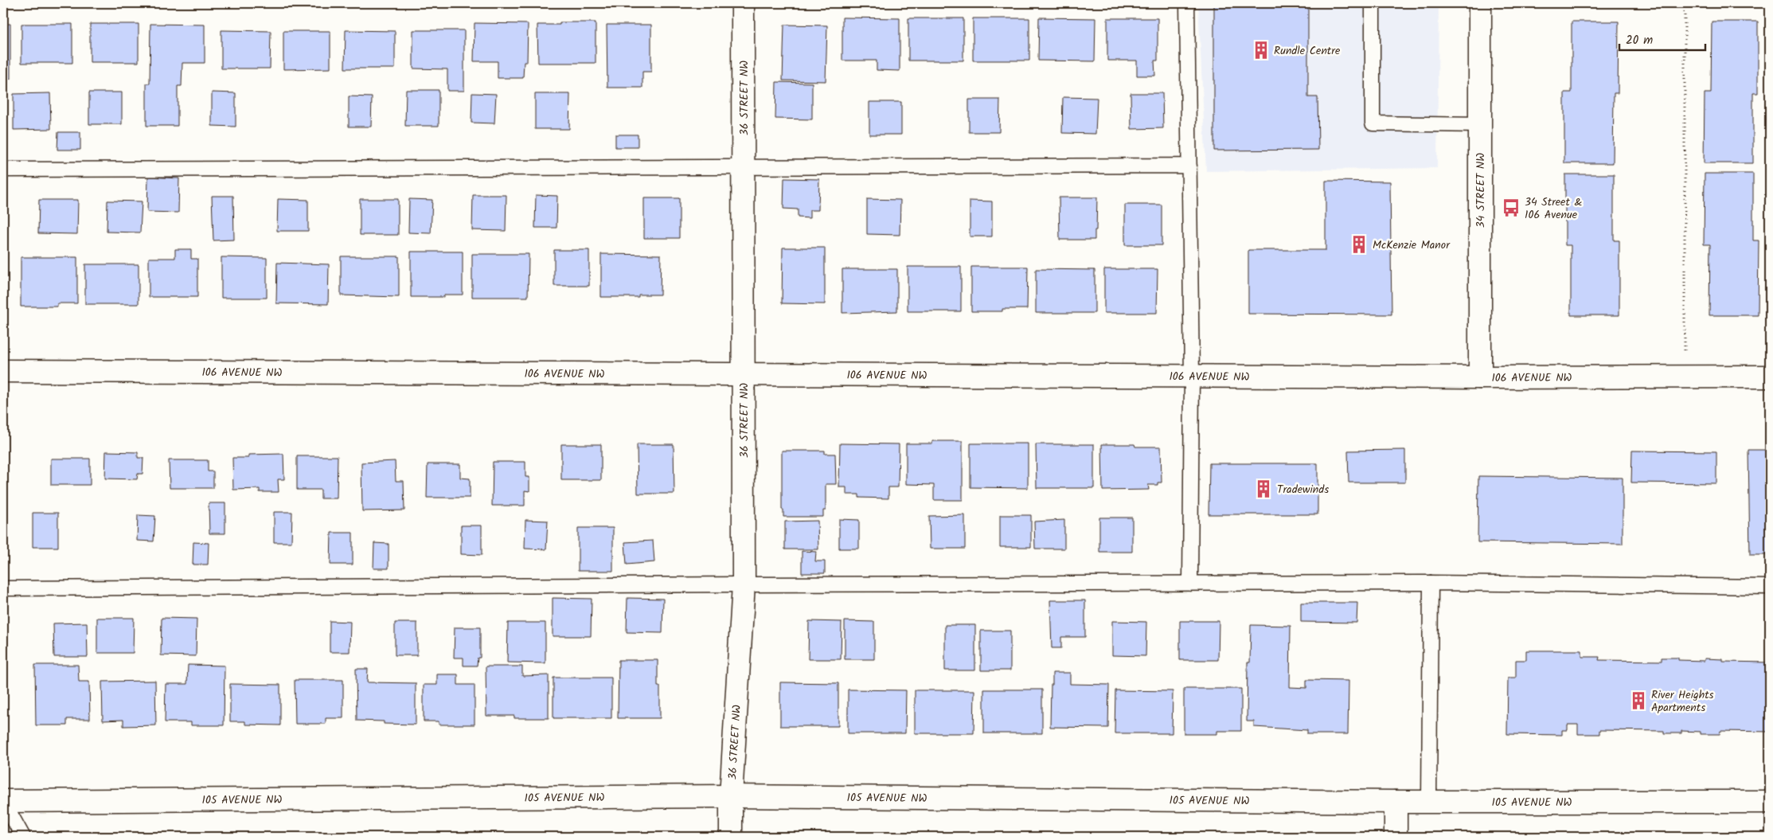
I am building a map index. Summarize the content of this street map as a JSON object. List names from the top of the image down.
{
  "streets": {
    "street": [
      "36 STREET NW",
      "34 STREET NW",
      "106 AVENUE NW",
      "105 AVENUE NW"
    ]
  },
  "crossings": [
    ["36 STREET NW", "106 AVENUE NW"],
    ["36 STREET NW", "105 AVENUE NW"],
    ["34 STREET NW", "106 AVENUE NW"]
  ],
  "places": {
    "building": [
      "Rundle Centre",
      "McKenzie Manor",
      "Tradewinds",
      "River Heights Apartments"
    ],
    "bus stop": ["34 Street & 106 Avenue"]
  },
  "scale_bar": "20 m"
}
